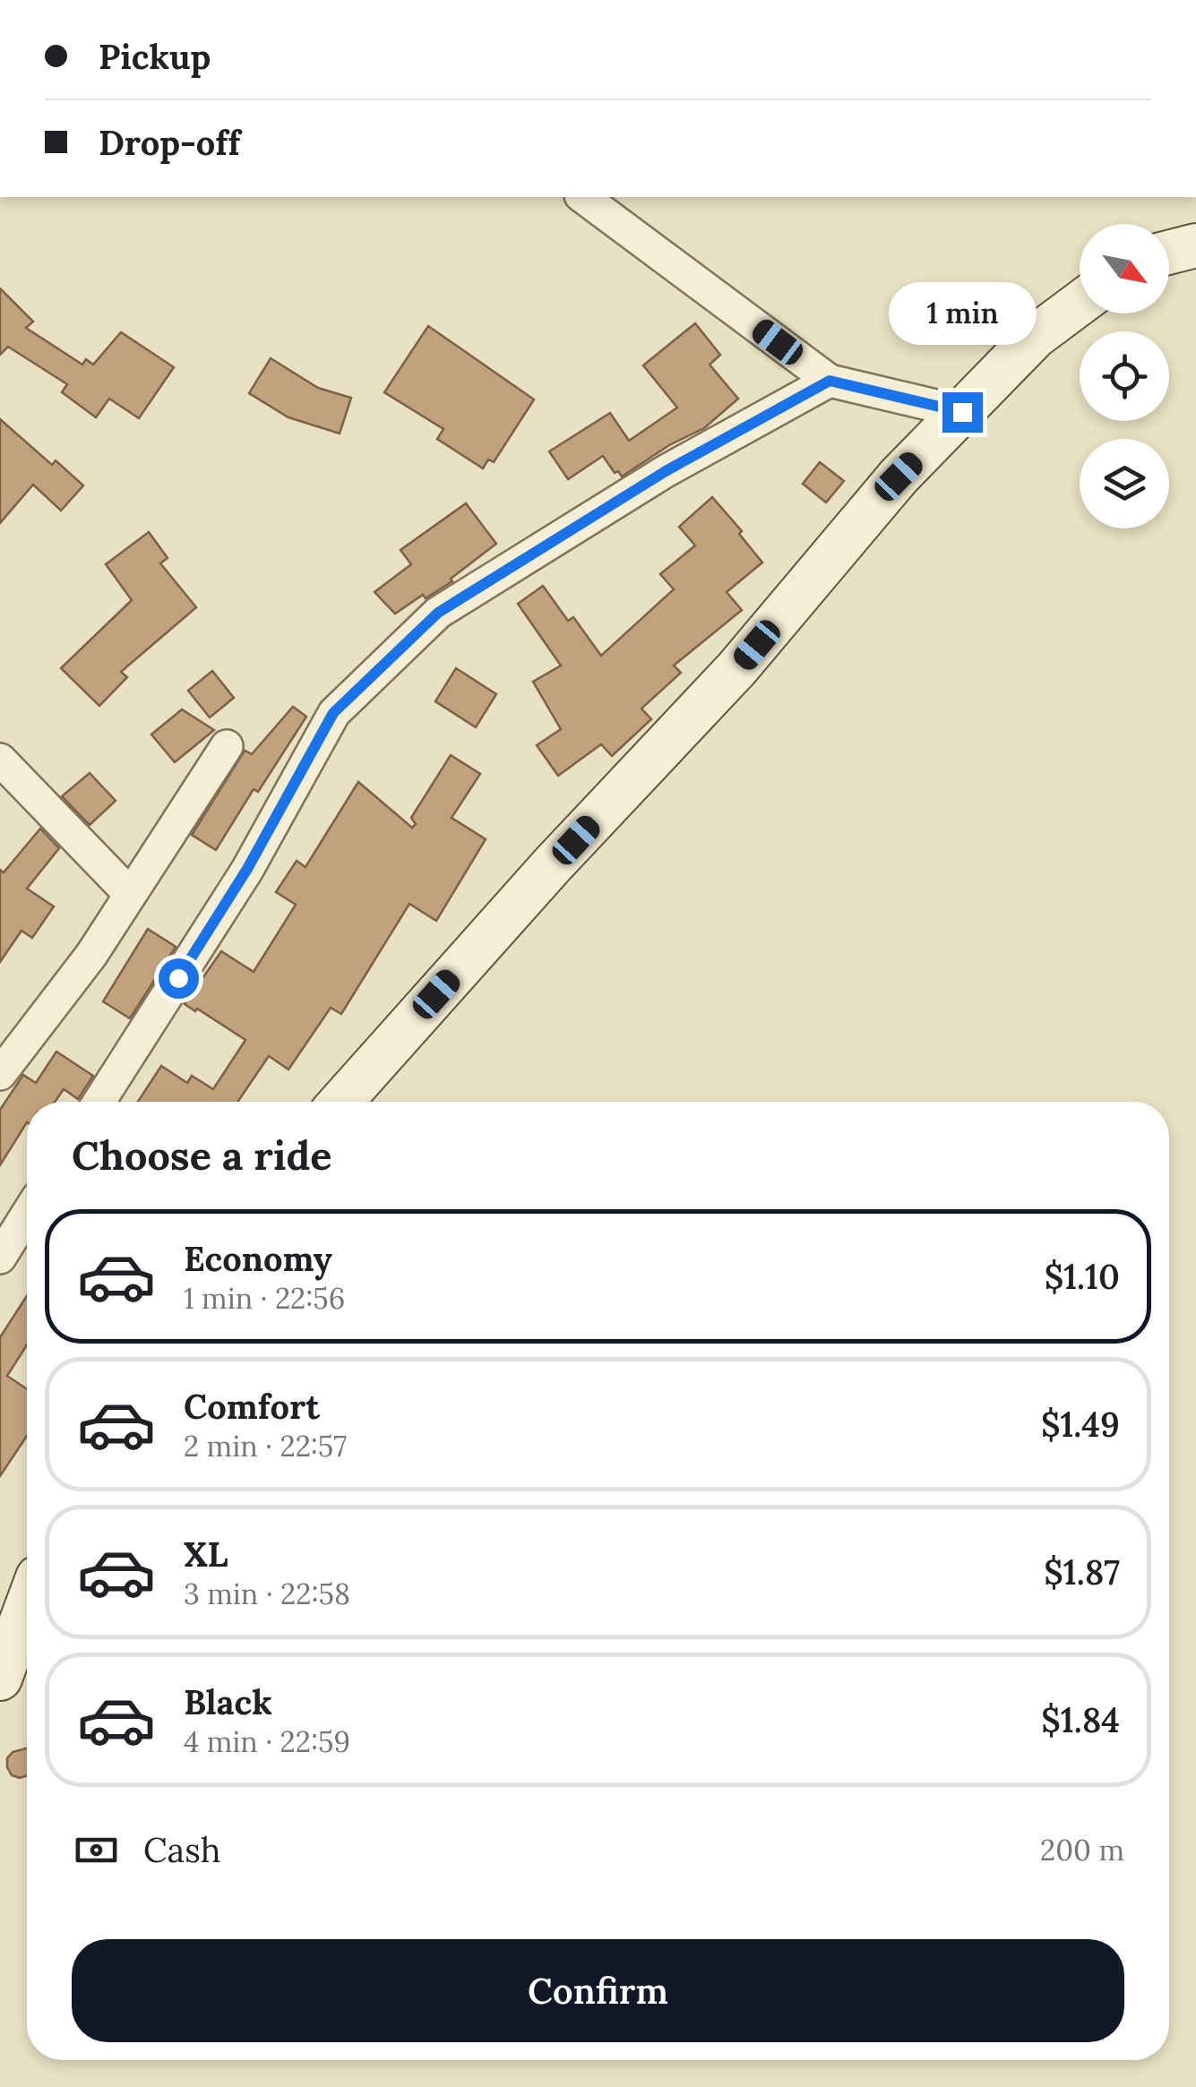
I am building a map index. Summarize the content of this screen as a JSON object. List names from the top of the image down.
{
  "north": "bottom right",
  "page": {
    "banner": ["Pickup", "Drop-off"],
    "bubble": "1 min",
    "heading": "Choose a ride",
    "list": [
      {
        "name": "Economy",
        "note": "1 min · 22:56",
        "value": "$1.10"
      },
      {
        "name": "Comfort",
        "note": "2 min · 22:57",
        "value": "$1.49"
      },
      {
        "name": "XL",
        "note": "3 min · 22:58",
        "value": "$1.87"
      },
      {
        "name": "Black",
        "note": "4 min · 22:59",
        "value": "$1.84"
      }
    ],
    "pay": ["Cash", "200 m"],
    "buttons": "Confirm"
  }
}
